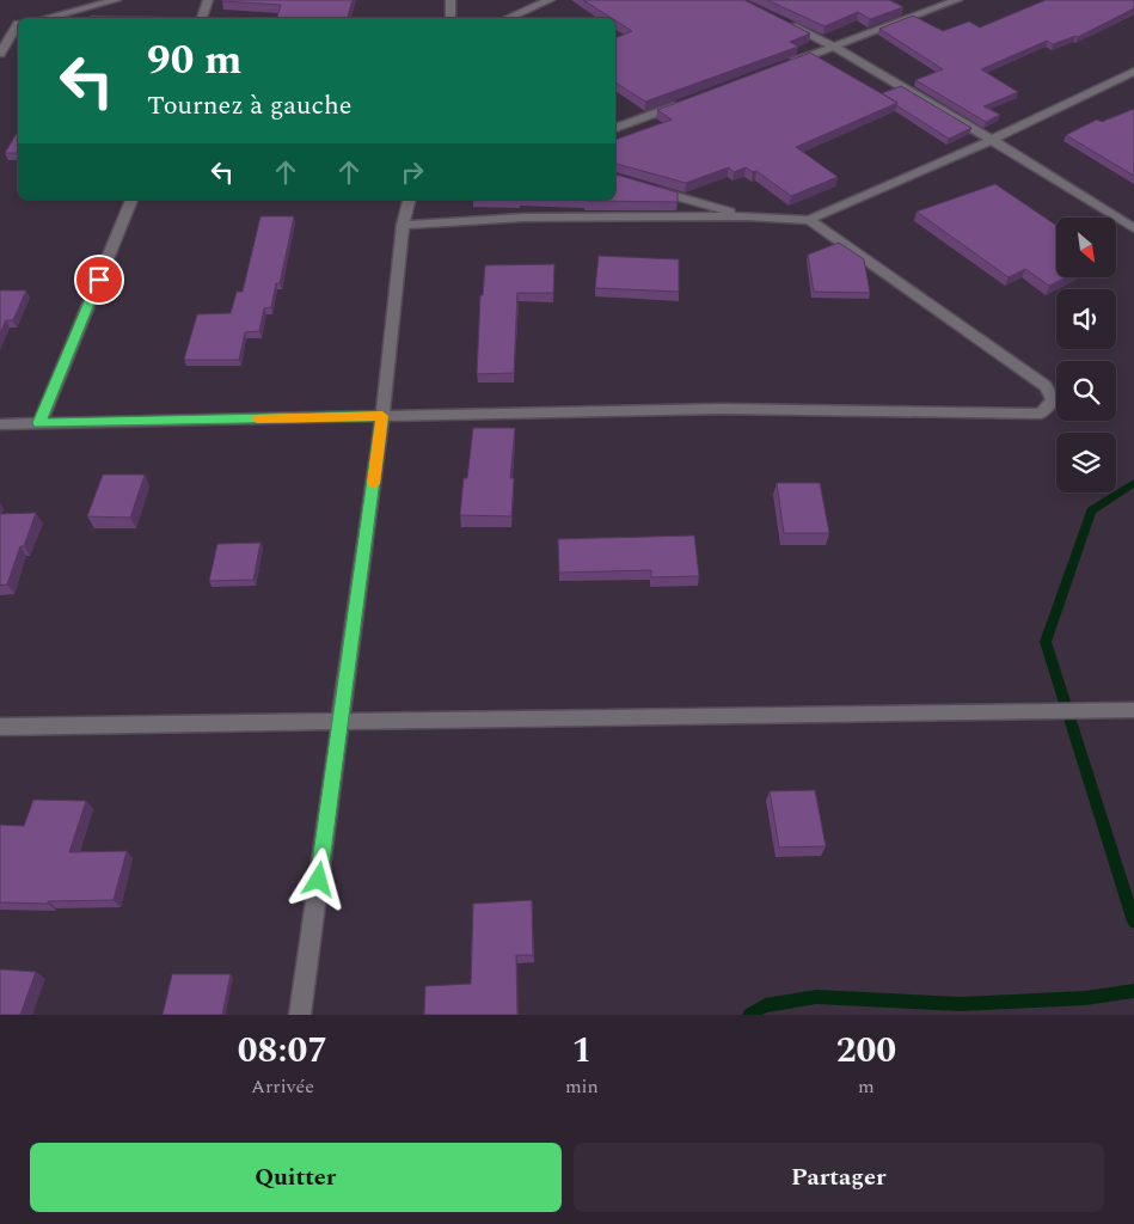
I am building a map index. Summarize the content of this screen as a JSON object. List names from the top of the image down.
{
  "north": "bottom right",
  "page": {
    "turn": ["90 m", "Tournez à gauche"],
    "eta": [
      "08:07",
      "Arrivée",
      "1",
      "min",
      "200",
      "m"
    ],
    "buttons": ["Quitter", "Partager"]
  }
}
